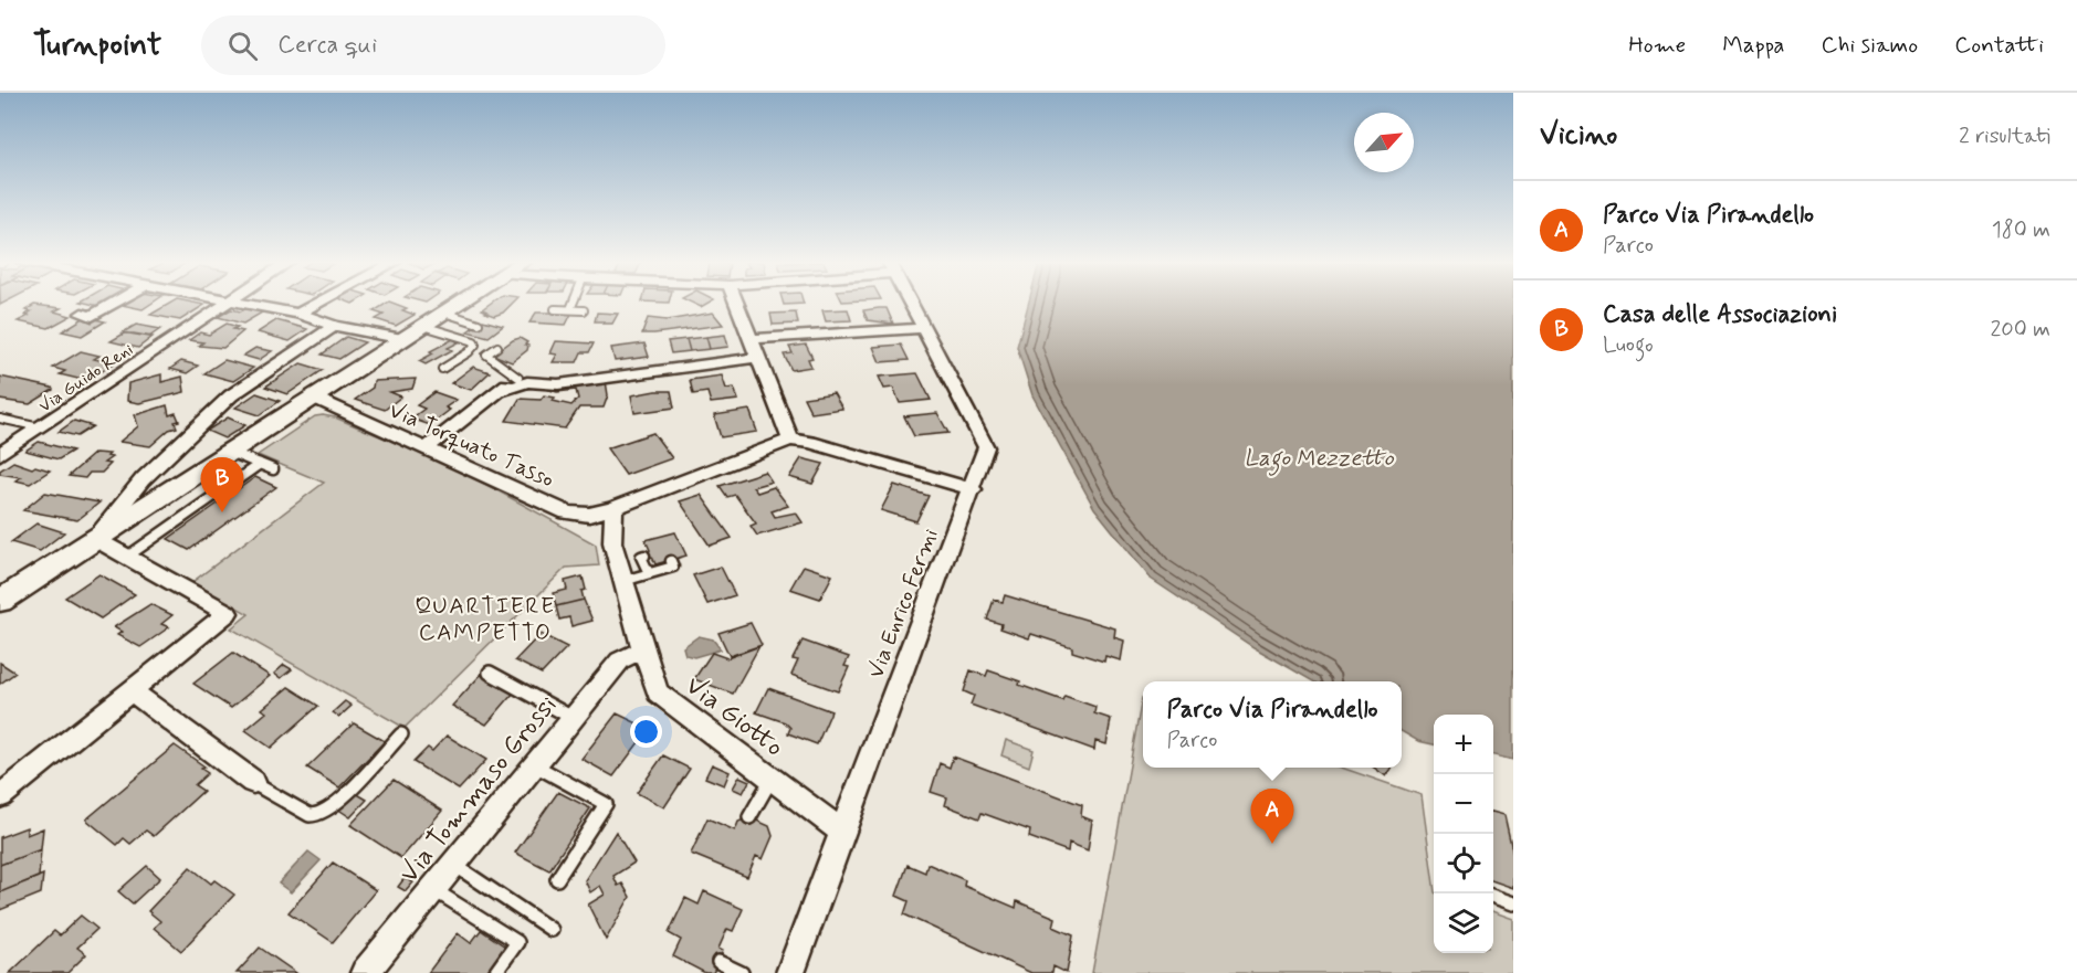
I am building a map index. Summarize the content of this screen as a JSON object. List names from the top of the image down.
{
  "streets": {
    "street": [
      "Via Guido Reni",
      "Via Torquato Tasso",
      "Via Enrico Fermi",
      "Via Giotto",
      "Via Tommaso Grossi"
    ]
  },
  "crossings": [
    ["Via Torquato Tasso", "Via Giotto"],
    ["Via Enrico Fermi", "Via Giotto"],
    ["Via Giotto", "Via Tommaso Grossi"]
  ],
  "districts": ["QUARTIERE CAMPETTO"],
  "water": ["Lago Mezzetto"],
  "north": "top right",
  "page": {
    "header": "Turnpoint",
    "search": "Cerca qui",
    "nav": [
      "Home",
      "Mappa",
      "Chi siamo",
      "Contatti"
    ],
    "heading": ["Vicino", "2 risultati"],
    "list": [
      {
        "mark": "A",
        "name": "Parco Via Pirandello",
        "note": "Parco",
        "value": "180 m"
      },
      {
        "mark": "B",
        "name": "Casa delle Associazioni",
        "note": "Luogo",
        "value": "200 m"
      }
    ],
    "pins": ["B", "A"],
    "popup": ["Parco Via Pirandello", "Parco"],
    "map_buttons": ["+", "−"]
  }
}
